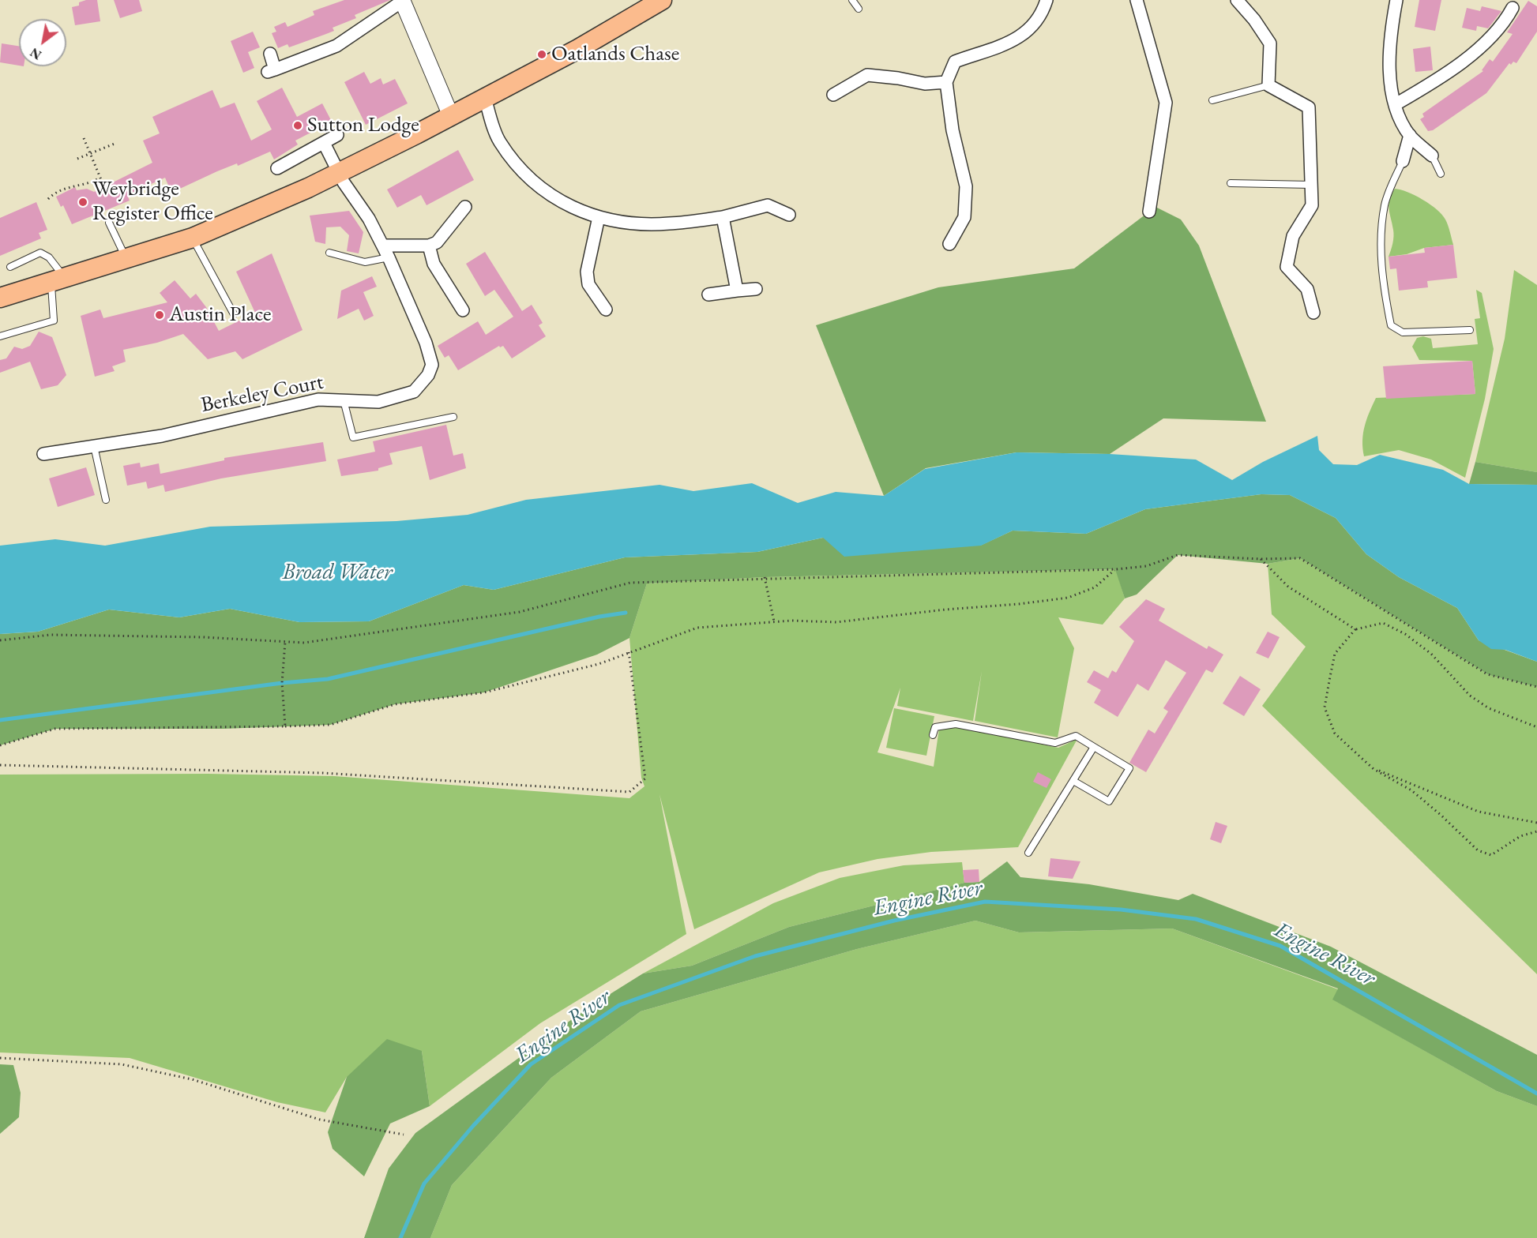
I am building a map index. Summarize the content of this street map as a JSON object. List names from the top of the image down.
{
  "streets": {
    "street": ["Berkeley Court"]
  },
  "water": ["Broad Water", "Engine River"],
  "places": [
    "Oatlands Chase",
    "Sutton Lodge",
    "Weybridge Register Office",
    "Austin Place"
  ],
  "north": "bottom left"
}
